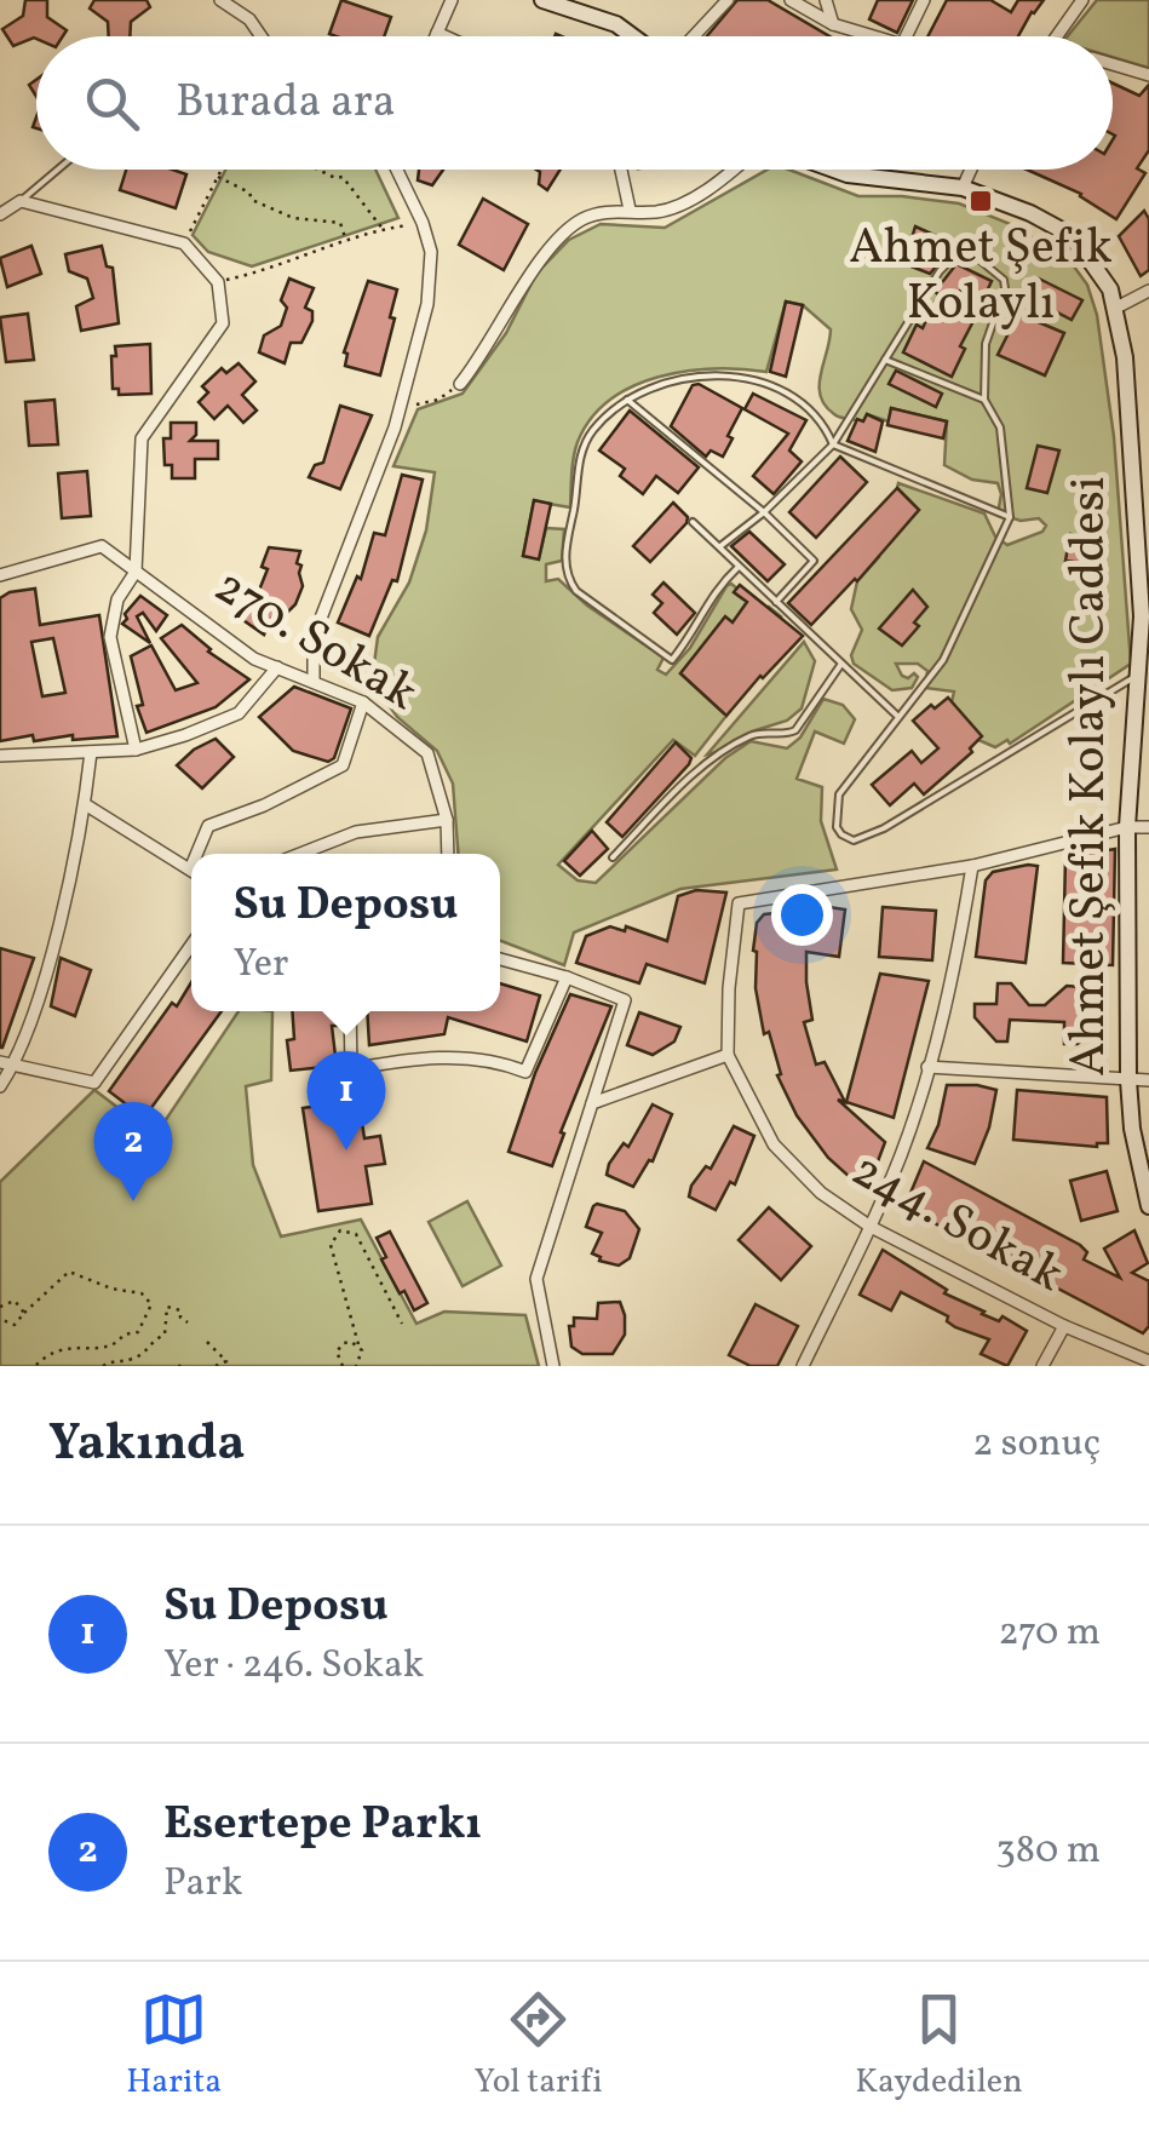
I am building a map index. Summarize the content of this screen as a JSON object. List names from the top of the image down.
{
  "streets": {
    "main road": ["Ahmet Şefik Kolaylı Caddesi"],
    "street": ["270. Sokak", "244. Sokak"]
  },
  "places": {
    "transit": ["Ahmet Şefik Kolaylı"]
  },
  "page": {
    "search": "Burada ara",
    "popup": ["Su Deposu", "Yer"],
    "pins": ["1", "2"],
    "heading": ["Yakında", "2 sonuç"],
    "list": [
      {
        "mark": "1",
        "name": "Su Deposu",
        "note": "Yer · 246. Sokak",
        "value": "270 m"
      },
      {
        "mark": "2",
        "name": "Esertepe Parkı",
        "note": "Park",
        "value": "380 m"
      }
    ],
    "nav": ["Harita", "Yol tarifi", "Kaydedilen"]
  }
}
